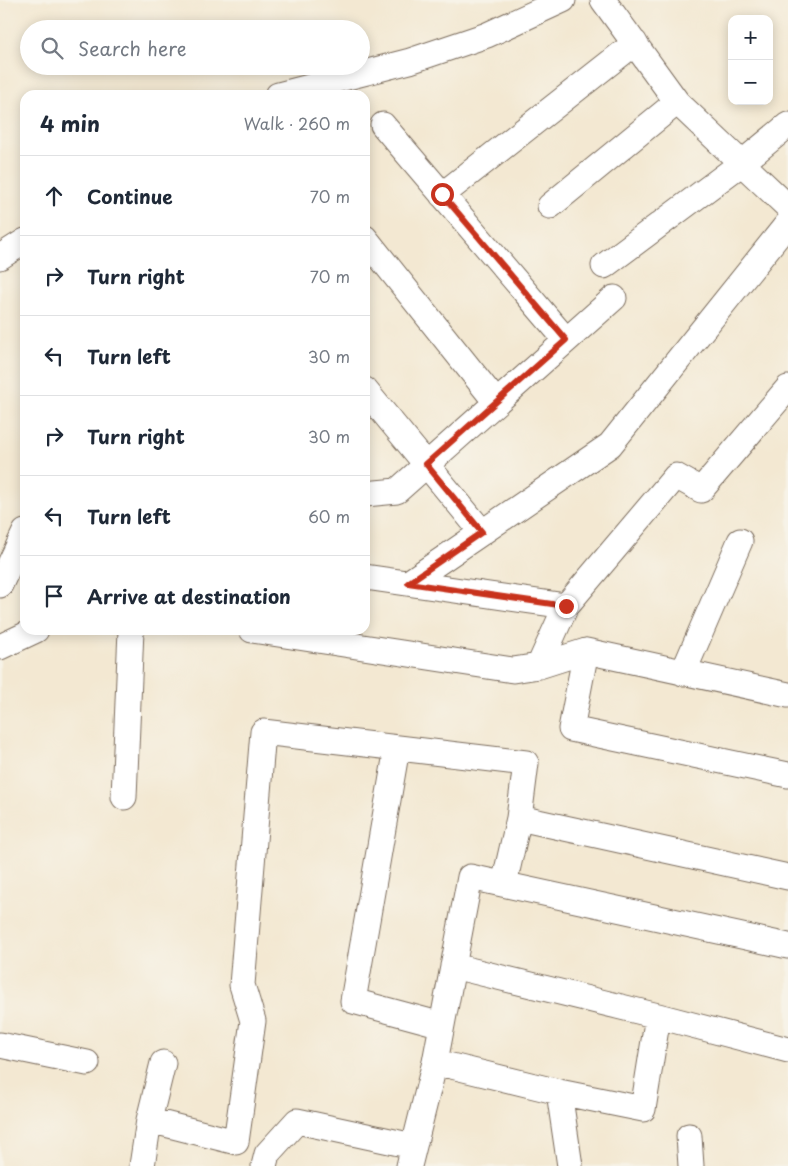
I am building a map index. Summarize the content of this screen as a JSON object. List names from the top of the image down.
{
  "page": {
    "map_buttons": ["+", "−"],
    "search": "Search here",
    "heading": ["4 min", "Walk · 260 m"],
    "list": [
      ["Continue", "70 m"],
      ["Turn right", "70 m"],
      ["Turn left", "30 m"],
      ["Turn right", "30 m"],
      ["Turn left", "60 m"],
      "Arrive at destination"
    ]
  }
}
